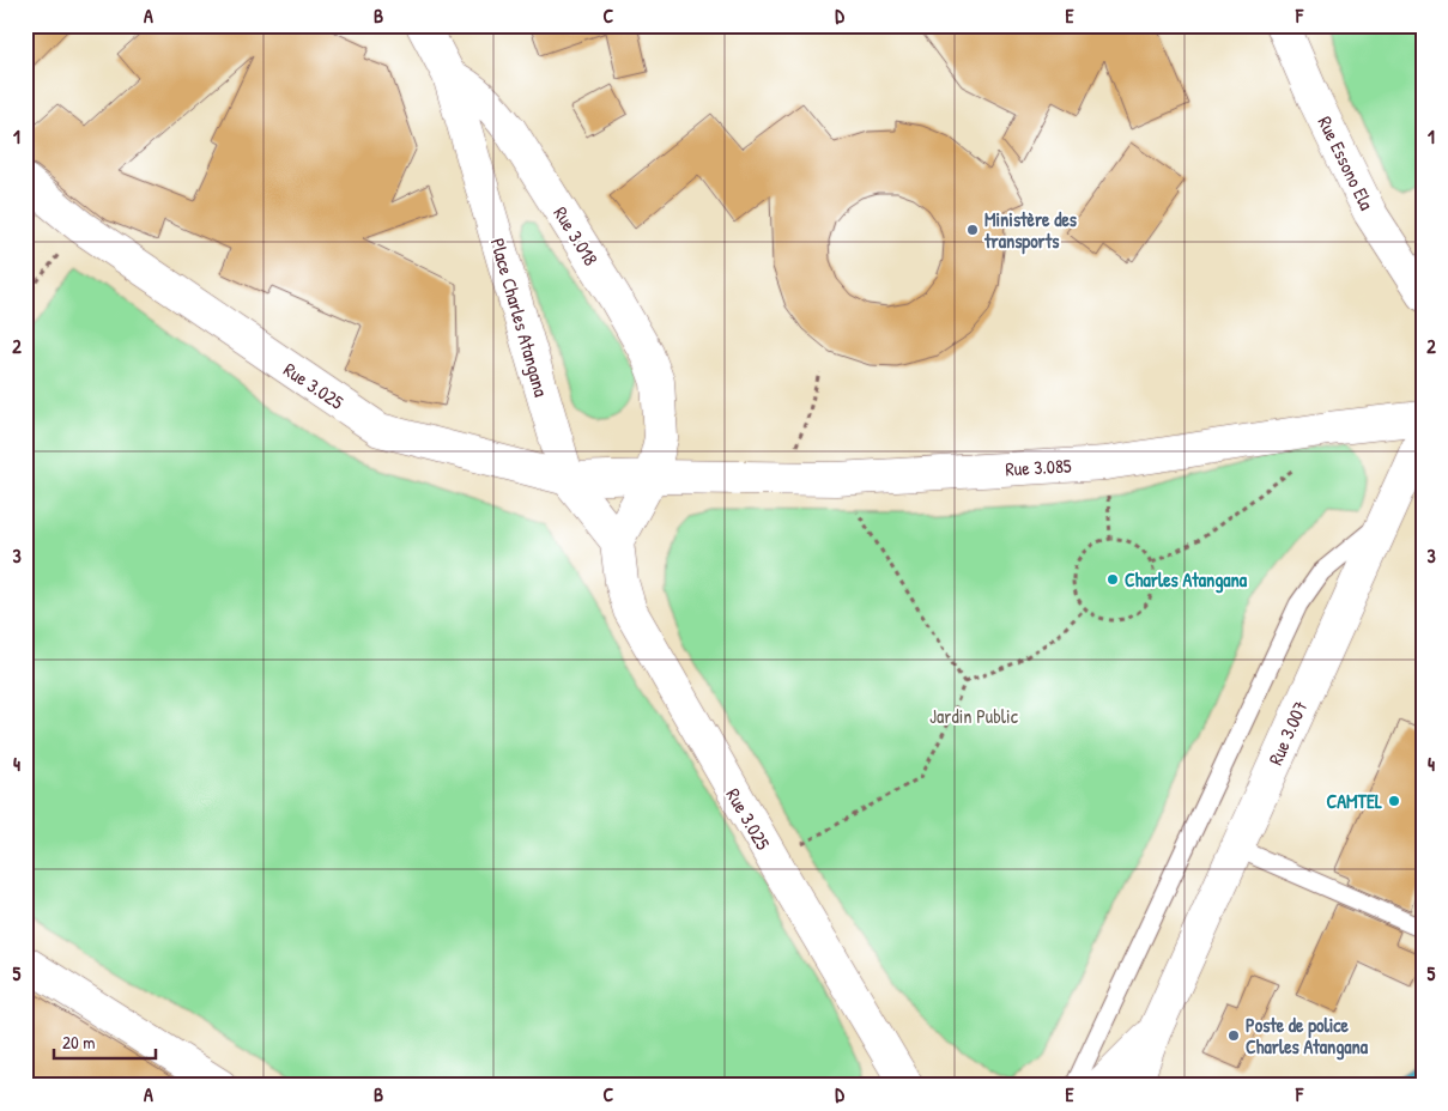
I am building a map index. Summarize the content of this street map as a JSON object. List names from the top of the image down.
{
  "streets": {
    "street": [
      "Rue Essono Ela",
      "Rue 3.018",
      "Place Charles Atangana",
      "Rue 3.025",
      "Rue 3.085",
      "Rue 3.007"
    ]
  },
  "crossings": [
    ["Rue 3.018", "Place Charles Atangana"],
    ["Rue 3.018", "Rue 3.085"],
    ["Place Charles Atangana", "Rue 3.025"]
  ],
  "parks": ["Jardin Public"],
  "places": [
    "Ministère des transports",
    "Charles Atangana",
    "CAMTEL",
    "Poste de police Charles Atangana"
  ],
  "scale_bar": "20 m",
  "grid": {
    "columns": [
      "A",
      "B",
      "C",
      "D",
      "E",
      "F"
    ],
    "rows": [
      "1",
      "2",
      "3",
      "4",
      "5"
    ]
  }
}
